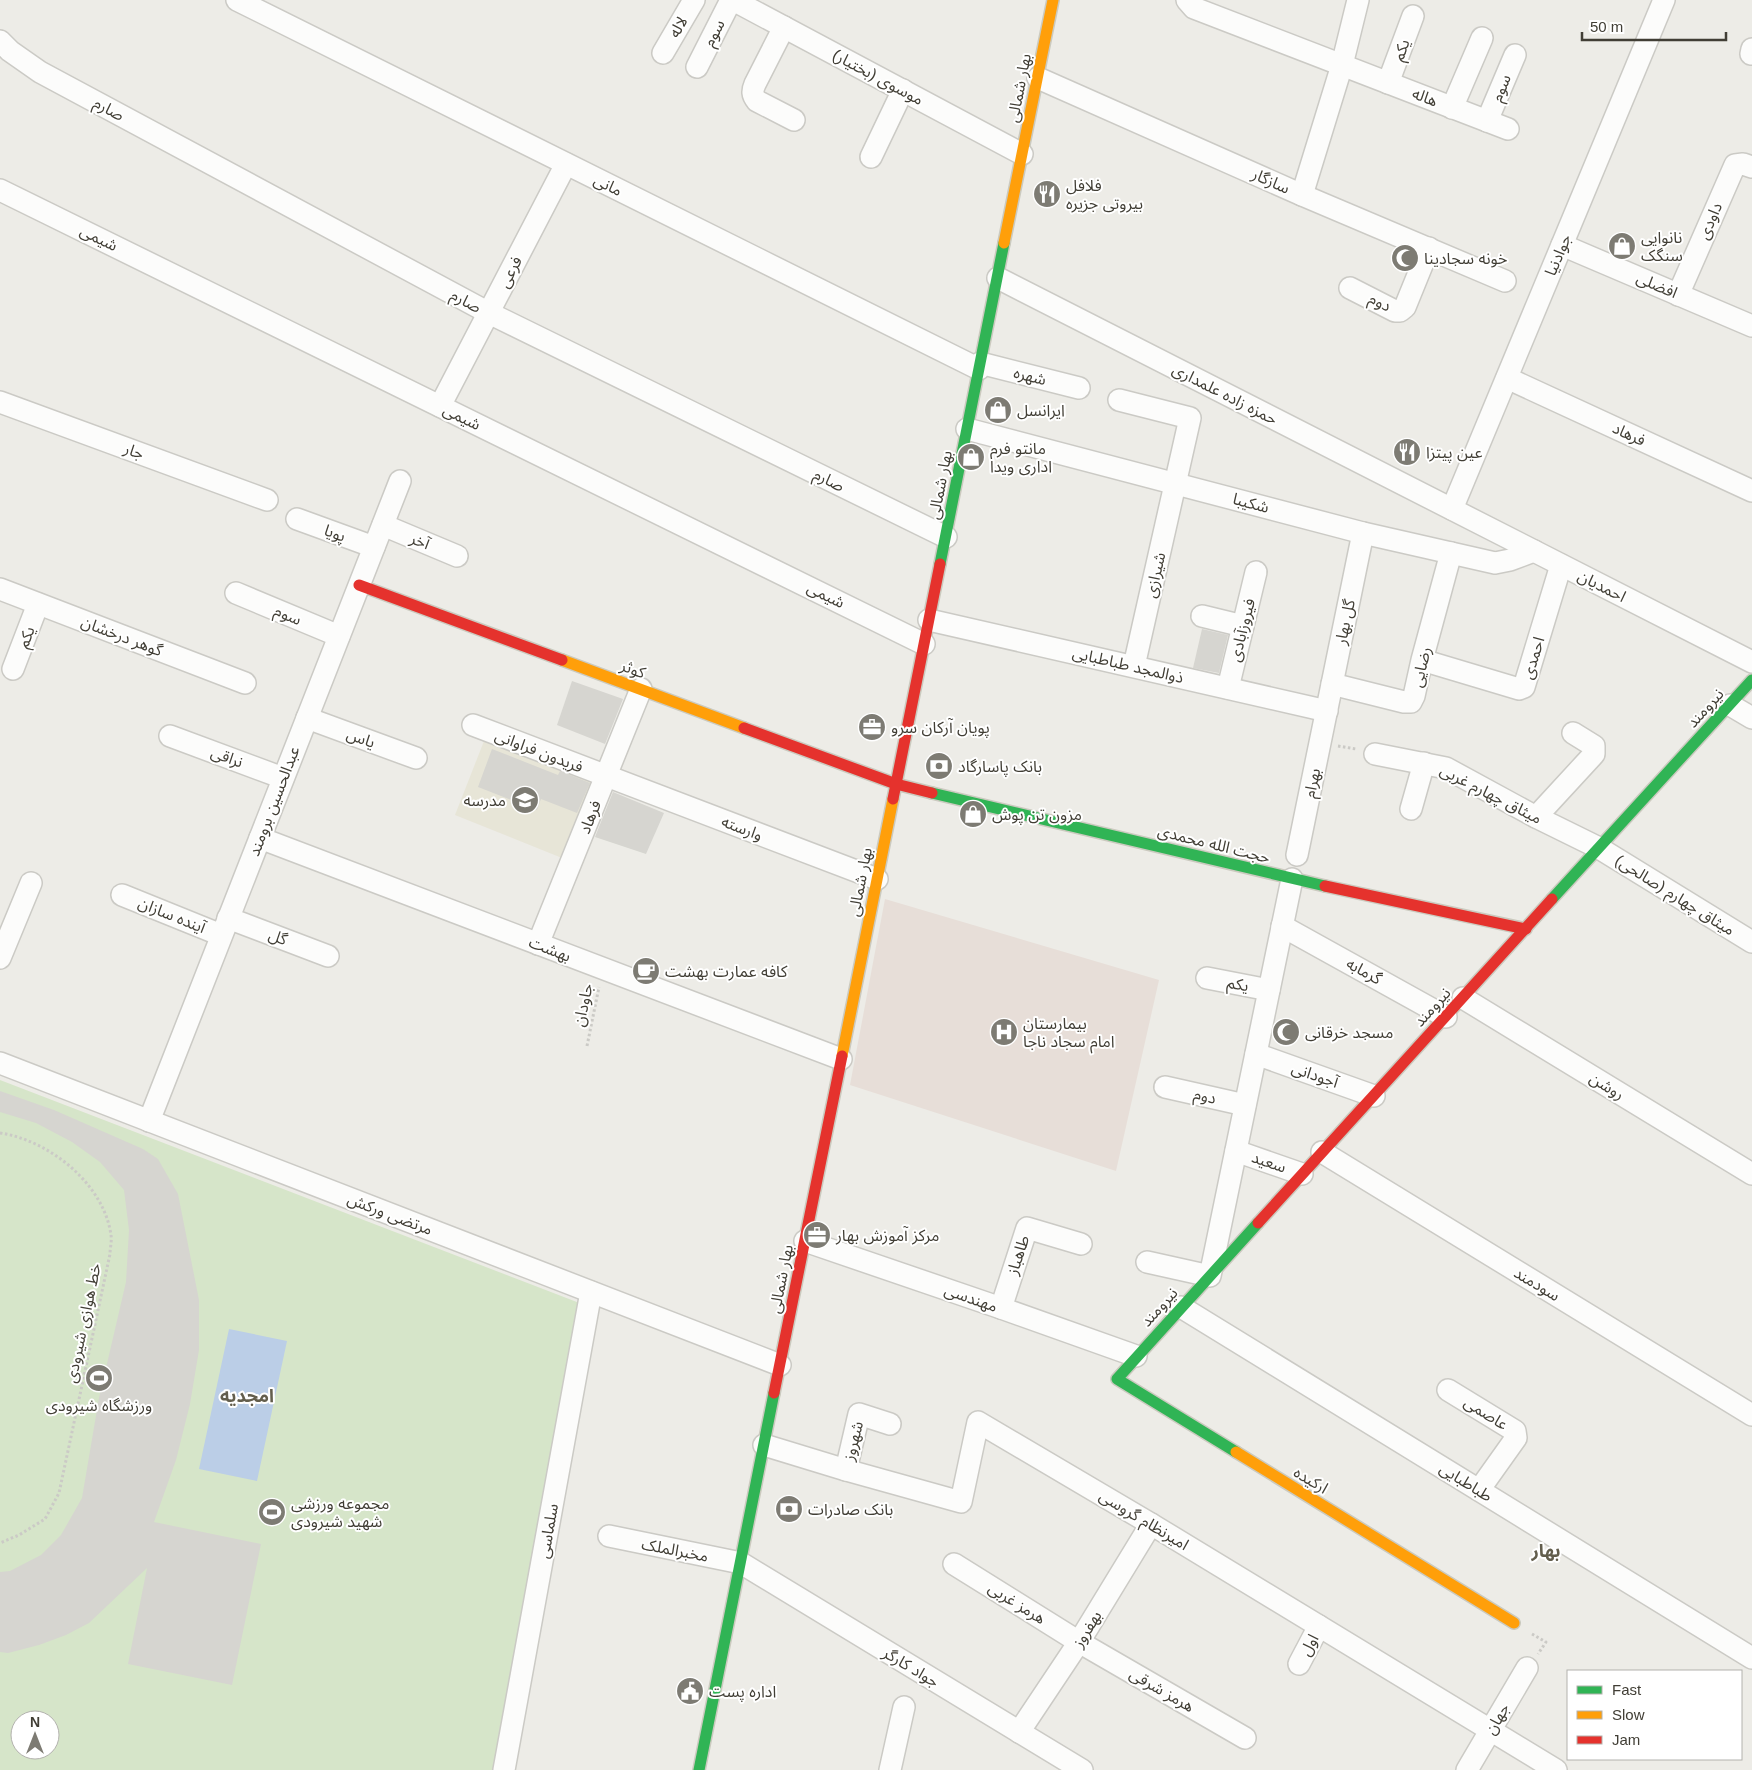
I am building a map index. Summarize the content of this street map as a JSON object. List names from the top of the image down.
{
  "streets": {
    "street": [
      "لاله",
      "سوم",
      "یکم",
      "موسوی (بختیار)",
      "بهار شمالی",
      "هاله",
      "صارم",
      "سازگار",
      "مانی",
      "داودی",
      "شیمی",
      "جوادنیا",
      "فرعی",
      "افضلی",
      "دوم",
      "شهره",
      "حمزه زاده علمداری",
      "فرهاد",
      "جار",
      "شکیبا",
      "پویا",
      "آخر",
      "شیرازی",
      "احمدیان",
      "گل بهار",
      "فیروزآبادی",
      "گوهر درخشان",
      "احمدی",
      "ذوالمجد طباطبایی",
      "رضایی",
      "کوثر",
      "نیرومند",
      "یاس",
      "فریدون فراوانی",
      "نراقی",
      "بهرام",
      "میثاق چهارم غربی",
      "عبدالحسین برومند",
      "وارسته",
      "حجت الله محمدی",
      "میثاق چهارم (صالحی)",
      "آینده سازان",
      "گل",
      "بهشت",
      "گرمابه",
      "آجودانی",
      "روشن",
      "سعید",
      "مرتضی ورکش",
      "طاهباز",
      "سودمند",
      "مهندسی",
      "عاصمی",
      "شهروز",
      "ارکیده",
      "طباطبایی",
      "امیرنظام گروسی",
      "سلماسی",
      "مخبرالملک",
      "هرمز غربی",
      "بهفروز",
      "اول",
      "جواد کارگر",
      "هرمز شرقی",
      "جهان"
    ],
    "path": ["جاودان", "خط هوازی شیرودی"]
  },
  "crossings": [
    ["سوم", "موسوی (بختیار)"],
    ["سوم", "هاله"],
    ["سوم", "عبدالحسین برومند"],
    ["یکم", "هاله"],
    ["یکم", "گوهر درخشان"],
    ["موسوی (بختیار)", "بهار شمالی"],
    ["بهار شمالی", "صارم"],
    ["بهار شمالی", "سازگار"],
    ["بهار شمالی", "مانی"],
    ["بهار شمالی", "شیمی"],
    ["بهار شمالی", "شهره"],
    ["بهار شمالی", "حمزه زاده علمداری"],
    ["بهار شمالی", "شکیبا"],
    ["بهار شمالی", "ذوالمجد طباطبایی"],
    ["بهار شمالی", "کوثر"],
    ["بهار شمالی", "وارسته"],
    ["بهار شمالی", "حجت الله محمدی"],
    ["بهار شمالی", "بهشت"],
    ["بهار شمالی", "مرتضی ورکش"],
    ["بهار شمالی", "مهندسی"],
    ["بهار شمالی", "امیرنظام گروسی"],
    ["بهار شمالی", "مخبرالملک"],
    ["بهار شمالی", "جواد کارگر"],
    ["صارم", "فرعی"],
    ["سازگار", "دوم"],
    ["مانی", "فرعی"],
    ["مانی", "شهره"],
    ["داودی", "افضلی"],
    ["شیمی", "فرعی"],
    ["جوادنیا", "افضلی"],
    ["جوادنیا", "حمزه زاده علمداری"],
    ["جوادنیا", "فرهاد"],
    ["جوادنیا", "احمدیان"],
    ["حمزه زاده علمداری", "احمدیان"],
    ["فرهاد", "کوثر"],
    ["فرهاد", "فریدون فراوانی"],
    ["فرهاد", "وارسته"],
    ["فرهاد", "بهشت"],
    ["شکیبا", "شیرازی"],
    ["شکیبا", "احمدیان"],
    ["شکیبا", "گل بهار"],
    ["شکیبا", "رضایی"],
    ["پویا", "عبدالحسین برومند"],
    ["آخر", "عبدالحسین برومند"],
    ["شیرازی", "ذوالمجد طباطبایی"],
    ["احمدیان", "احمدی"],
    ["گل بهار", "ذوالمجد طباطبایی"],
    ["گل بهار", "رضایی"],
    ["گل بهار", "بهرام"],
    ["فیروزآبادی", "ذوالمجد طباطبایی"],
    ["ذوالمجد طباطبایی", "بهرام"],
    ["کوثر", "عبدالحسین برومند"],
    ["کوثر", "حجت الله محمدی"],
    ["نیرومند", "میثاق چهارم غربی"],
    ["نیرومند", "حجت الله محمدی"],
    ["نیرومند", "میثاق چهارم (صالحی)"],
    ["نیرومند", "گرمابه"],
    ["نیرومند", "آجودانی"],
    ["نیرومند", "روشن"],
    ["نیرومند", "سعید"],
    ["نیرومند", "سودمند"],
    ["نیرومند", "مهندسی"],
    ["نیرومند", "ارکیده"],
    ["نیرومند", "طباطبایی"],
    ["یاس", "عبدالحسین برومند"],
    ["فریدون فراوانی", "وارسته"],
    ["نراقی", "عبدالحسین برومند"],
    ["میثاق چهارم غربی", "میثاق چهارم (صالحی)"],
    ["عبدالحسین برومند", "آینده سازان"],
    ["عبدالحسین برومند", "گل"],
    ["عبدالحسین برومند", "بهشت"],
    ["عبدالحسین برومند", "مرتضی ورکش"],
    ["آینده سازان", "گل"],
    ["بهشت", "جاودان"],
    ["مرتضی ورکش", "سلماسی"],
    ["طاهباز", "مهندسی"],
    ["مهندسی", "ارکیده"],
    ["عاصمی", "طباطبایی"],
    ["شهروز", "امیرنظام گروسی"],
    ["امیرنظام گروسی", "بهفروز"],
    ["امیرنظام گروسی", "اول"],
    ["امیرنظام گروسی", "جهان"],
    ["مخبرالملک", "جواد کارگر"],
    ["هرمز غربی", "بهفروز"],
    ["هرمز غربی", "هرمز شرقی"],
    ["بهفروز", "جواد کارگر"],
    ["بهفروز", "هرمز شرقی"]
  ],
  "districts": ["امجدیه", "بهار"],
  "places": {
    "restaurant": ["فلافل بیروتی جزیره", "عین پیتزا"],
    "shop": [
      "نانوایی سنگک",
      "ایرانسل",
      "مانتو فرم اداری ویدا",
      "مزون تن پوش"
    ],
    "mosque": ["خونه سجادینا", "مسجد خرقانی"],
    "office": ["پویان آرکان سرو", "مرکز آموزش بهار"],
    "bank": ["بانک پاسارگاد", "بانک صادرات"],
    "school or university": ["مدرسه"],
    "cafe": ["کافه عمارت بهشت"],
    "hospital": ["بیمارستان امام سجاد ناجا"],
    "sports": ["ورزشگاه شیرودی", "مجموعه ورزشی شهید شیرودی"],
    "public building": ["اداره پست"]
  },
  "legend": ["Fast", "Slow", "Jam"],
  "scale_bar": "50 m",
  "north": "top"
}
